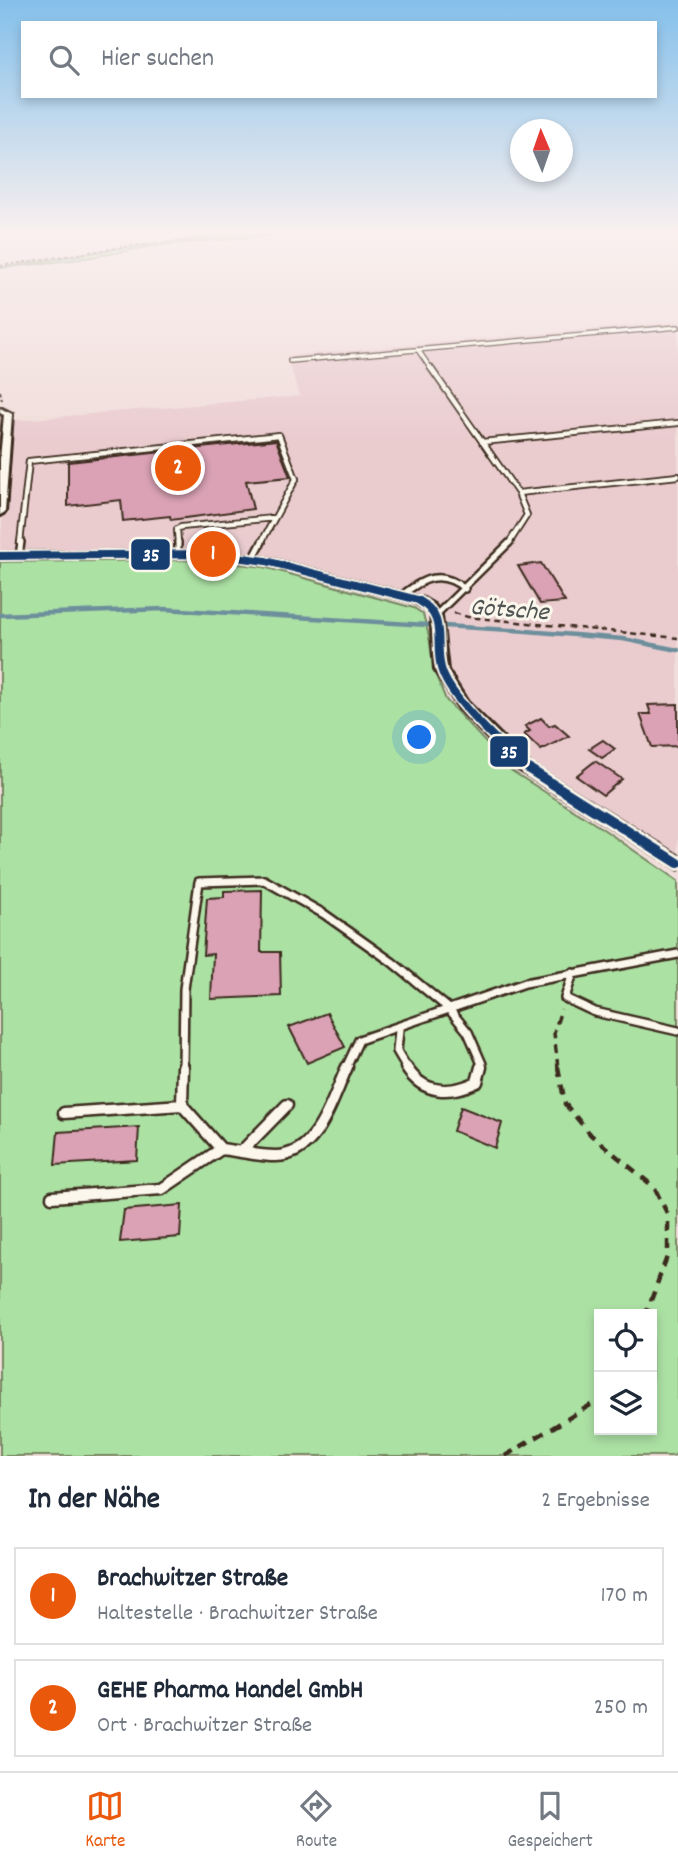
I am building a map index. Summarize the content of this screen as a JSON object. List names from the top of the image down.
{
  "water": ["Götsche"],
  "lines": ["transit line 35"],
  "north": "top",
  "page": {
    "search": "Hier suchen",
    "pins": ["2", "1"],
    "heading": ["In der Nähe", "2 Ergebnisse"],
    "list": [
      {
        "mark": "1",
        "name": "Brachwitzer Straße",
        "note": "Haltestelle · Brachwitzer Straße",
        "value": "170 m"
      },
      {
        "mark": "2",
        "name": "GEHE Pharma Handel GmbH",
        "note": "Ort · Brachwitzer Straße",
        "value": "250 m"
      }
    ],
    "nav": ["Karte", "Route", "Gespeichert"]
  }
}
